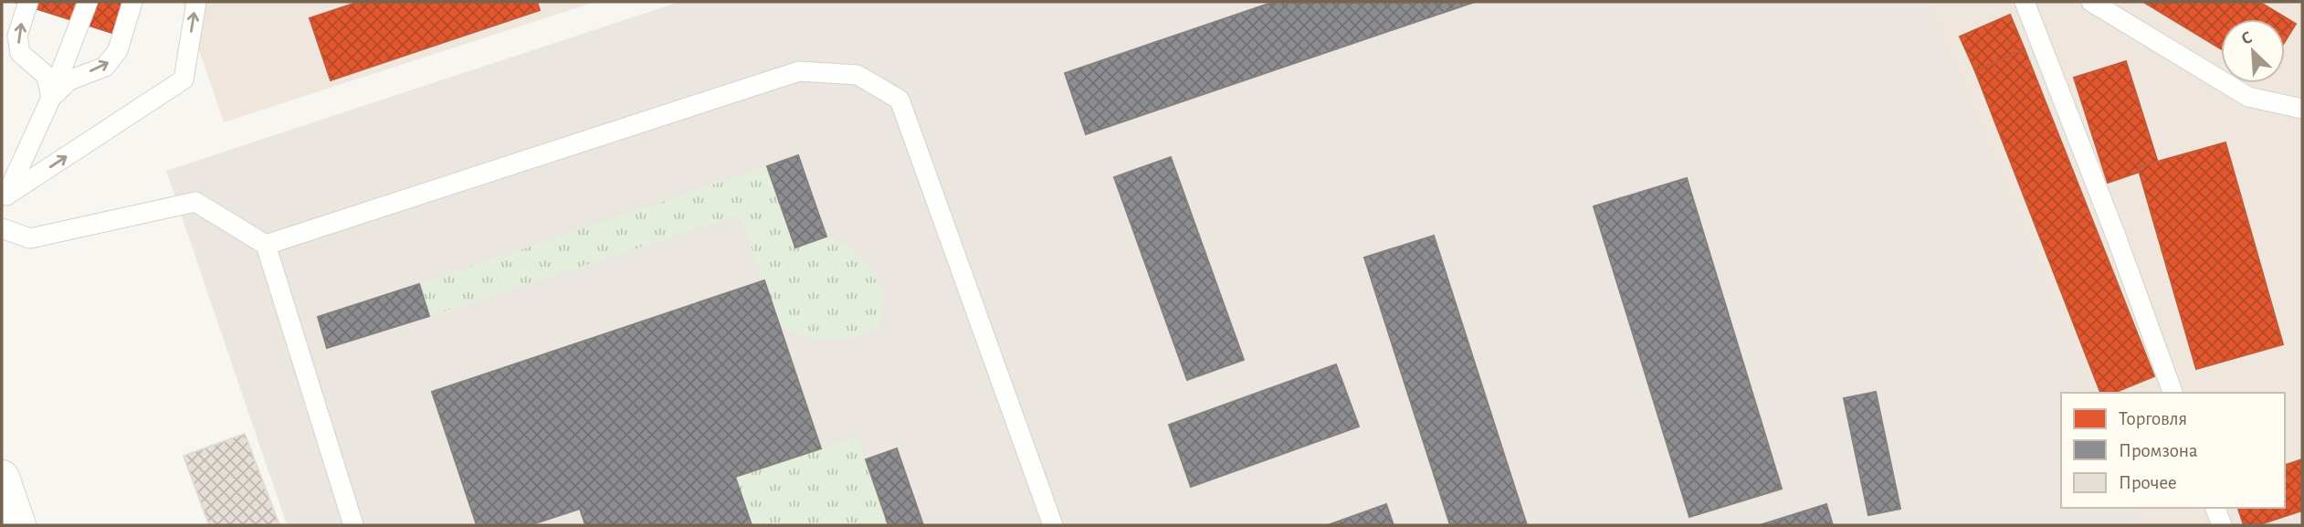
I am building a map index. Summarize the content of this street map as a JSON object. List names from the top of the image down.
{
  "legend": ["Торговля", "Промзона", "Прочее"],
  "north": "top left"
}
